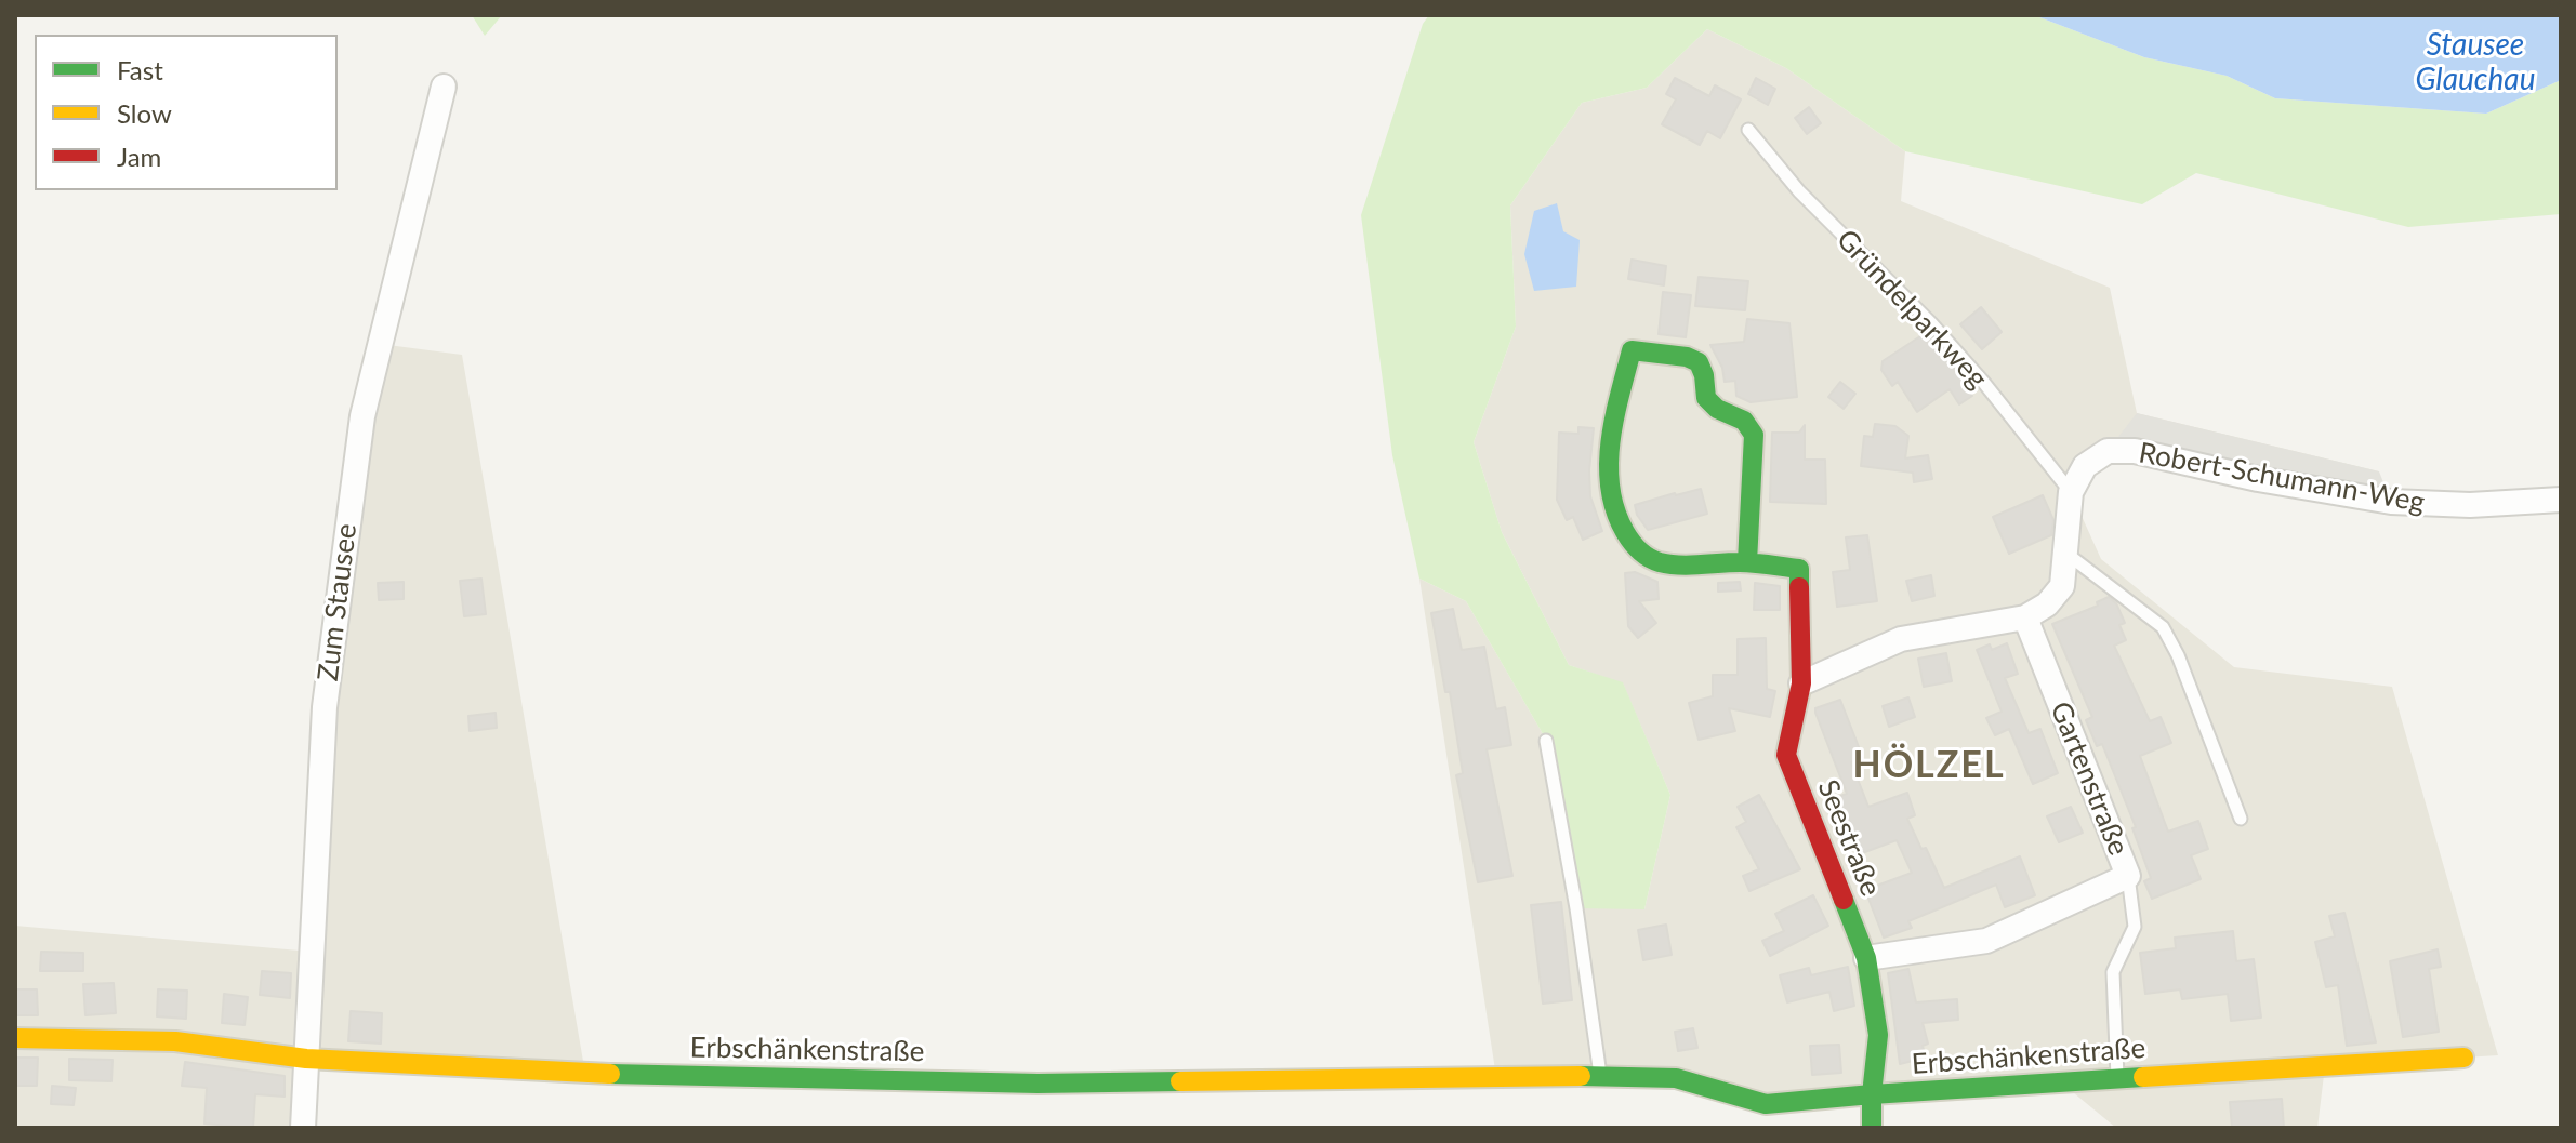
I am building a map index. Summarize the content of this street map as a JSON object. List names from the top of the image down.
{
  "streets": {
    "street": [
      "Robert-Schumann-Weg",
      "Zum Stausee",
      "Gartenstraße",
      "Seestraße",
      "Erbschänkenstraße"
    ],
    "lane": ["Gründelparkweg"]
  },
  "crossings": [
    ["Gründelparkweg", "Robert-Schumann-Weg"],
    ["Zum Stausee", "Erbschänkenstraße"],
    ["Gartenstraße", "Seestraße"],
    ["Seestraße", "Erbschänkenstraße"]
  ],
  "districts": ["HÖLZEL"],
  "water": ["Stausee Glauchau"],
  "legend": ["Fast", "Slow", "Jam"]
}
